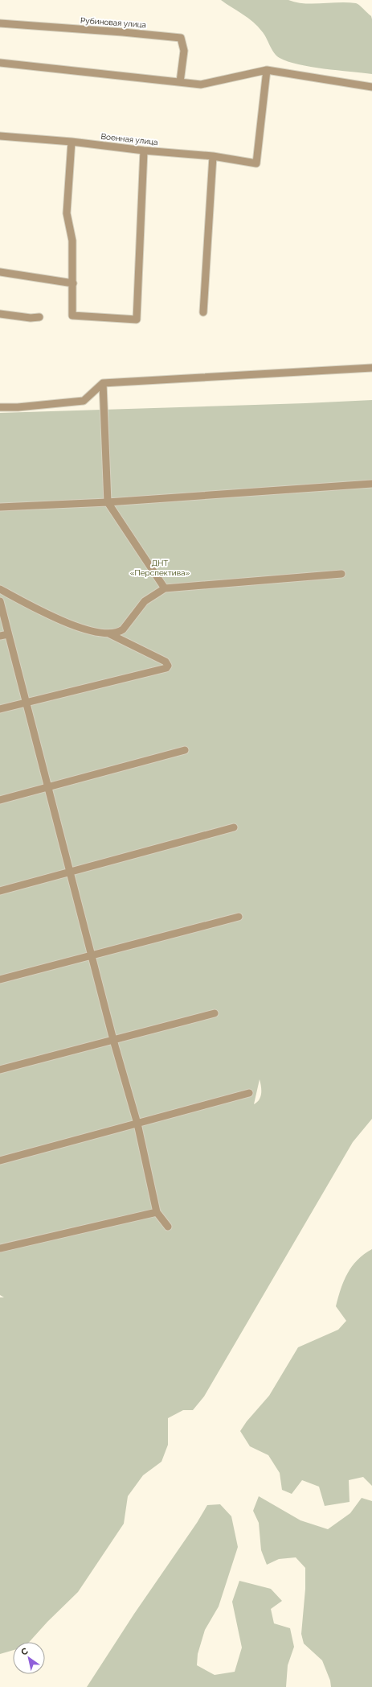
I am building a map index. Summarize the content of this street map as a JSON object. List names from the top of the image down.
{
  "streets": {
    "street": ["Рубиновая улица", "Военная улица"]
  },
  "parks": ["ДНТ «Перспектива»"],
  "north": "top left"
}
